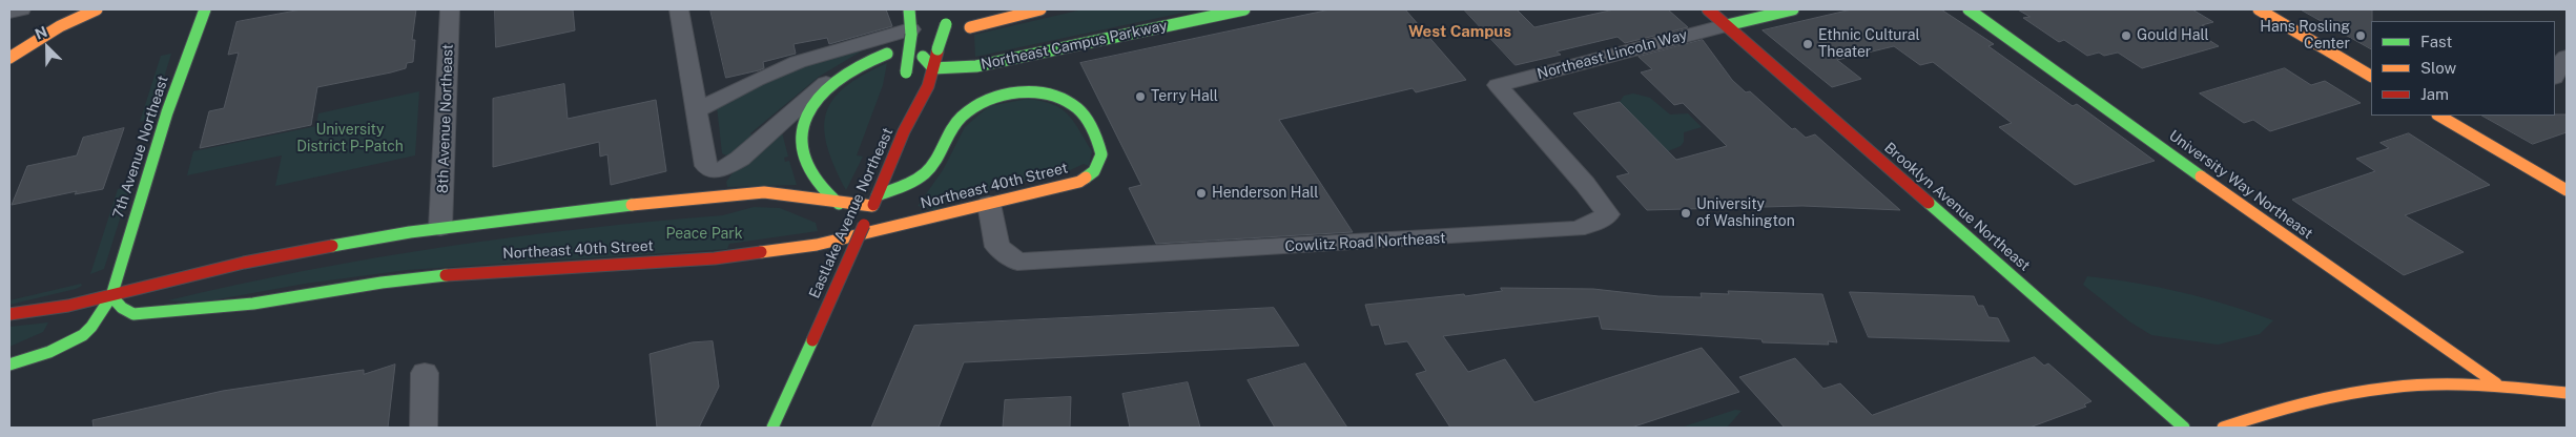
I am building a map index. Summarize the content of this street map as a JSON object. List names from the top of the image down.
{
  "streets": {
    "main road": [
      "Northeast Campus Parkway",
      "7th Avenue Northeast",
      "University Way Northeast",
      "Northeast 40th Street",
      "Brooklyn Avenue Northeast",
      "Eastlake Avenue Northeast"
    ],
    "street": ["Northeast Lincoln Way", "8th Avenue Northeast", "Cowlitz Road Northeast"]
  },
  "crossings": [
    ["Northeast Campus Parkway", "Eastlake Avenue Northeast"],
    ["Northeast Lincoln Way", "Brooklyn Avenue Northeast"],
    ["Northeast Lincoln Way", "Cowlitz Road Northeast"],
    ["7th Avenue Northeast", "Northeast 40th Street"],
    ["Northeast 40th Street", "Eastlake Avenue Northeast"],
    ["Northeast 40th Street", "Cowlitz Road Northeast"]
  ],
  "districts": ["West Campus"],
  "parks": ["University District P-Patch", "Peace Park"],
  "places": [
    "Gould Hall",
    "Hans Rosling Center",
    "Ethnic Cultural Theater",
    "Terry Hall",
    "Henderson Hall",
    "University of Washington"
  ],
  "legend": ["Fast", "Slow", "Jam"],
  "north": "top left"
}
